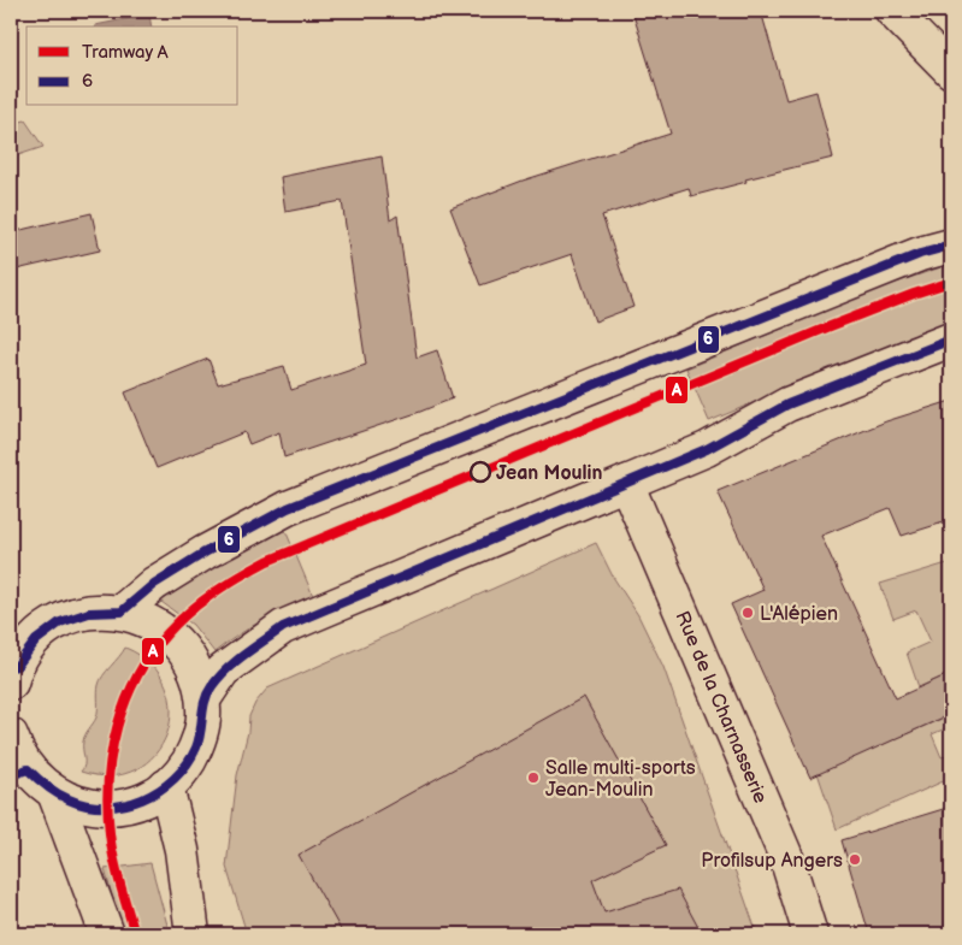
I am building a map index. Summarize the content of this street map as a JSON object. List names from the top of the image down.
{
  "streets": {
    "street": ["Rue de la Charnasserie"]
  },
  "places": [
    "Jean Moulin",
    "L'Alépien",
    "Salle multi-sports Jean-Moulin",
    "Profilsup Angers"
  ],
  "lines": ["transit line 6", "tram line A"],
  "legend": ["Tramway A", "6"]
}
